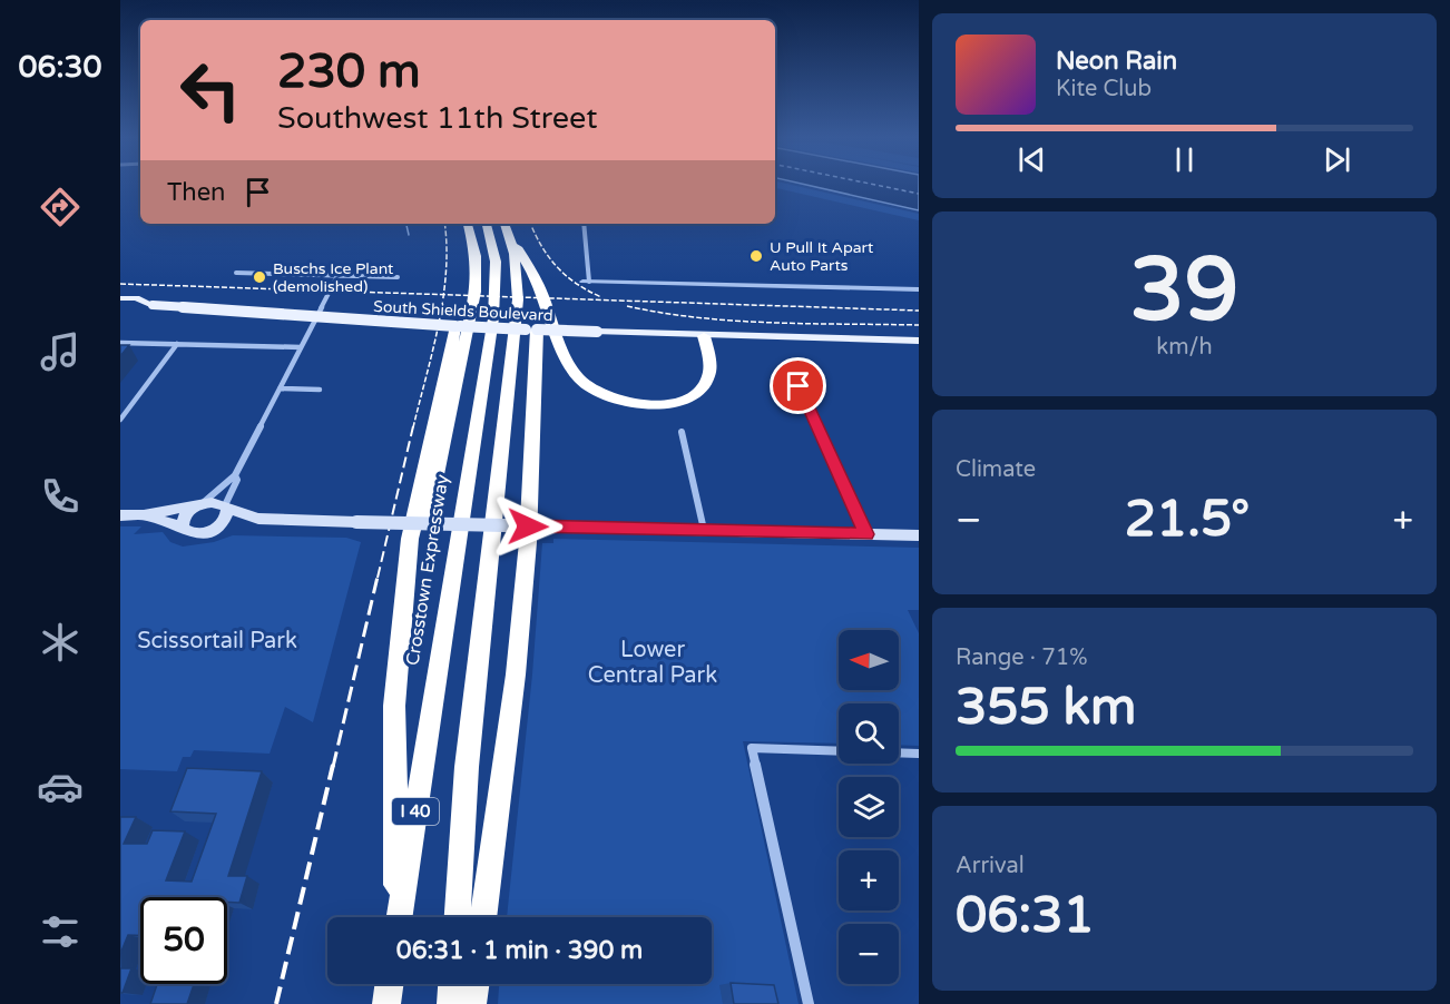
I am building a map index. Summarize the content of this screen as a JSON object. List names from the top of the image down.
{
  "streets": {
    "highway": ["Crosstown Expressway", "I 40"],
    "main road": ["South Shields Boulevard"]
  },
  "parks": ["Scissortail Park", "Lower Central Park"],
  "places": ["U Pull It Apart Auto Parts", "Buschs Ice Plant (demolished)"],
  "north": "left",
  "page": {
    "tabs": "06:30",
    "turn": ["230 m", "Southwest 11th Street"],
    "song": ["Neon Rain", "Kite Club"],
    "then": "Then",
    "tile": [
      ["39", "km/h"],
      "Climate",
      ["Range · 71%", "355 km"],
      ["Arrival", "06:31"]
    ],
    "heat": ["−", "21.5°", "+"],
    "map_buttons": ["+", "−"],
    "limit": "50",
    "trip": "06:31 · 1 min · 390 m"
  }
}
